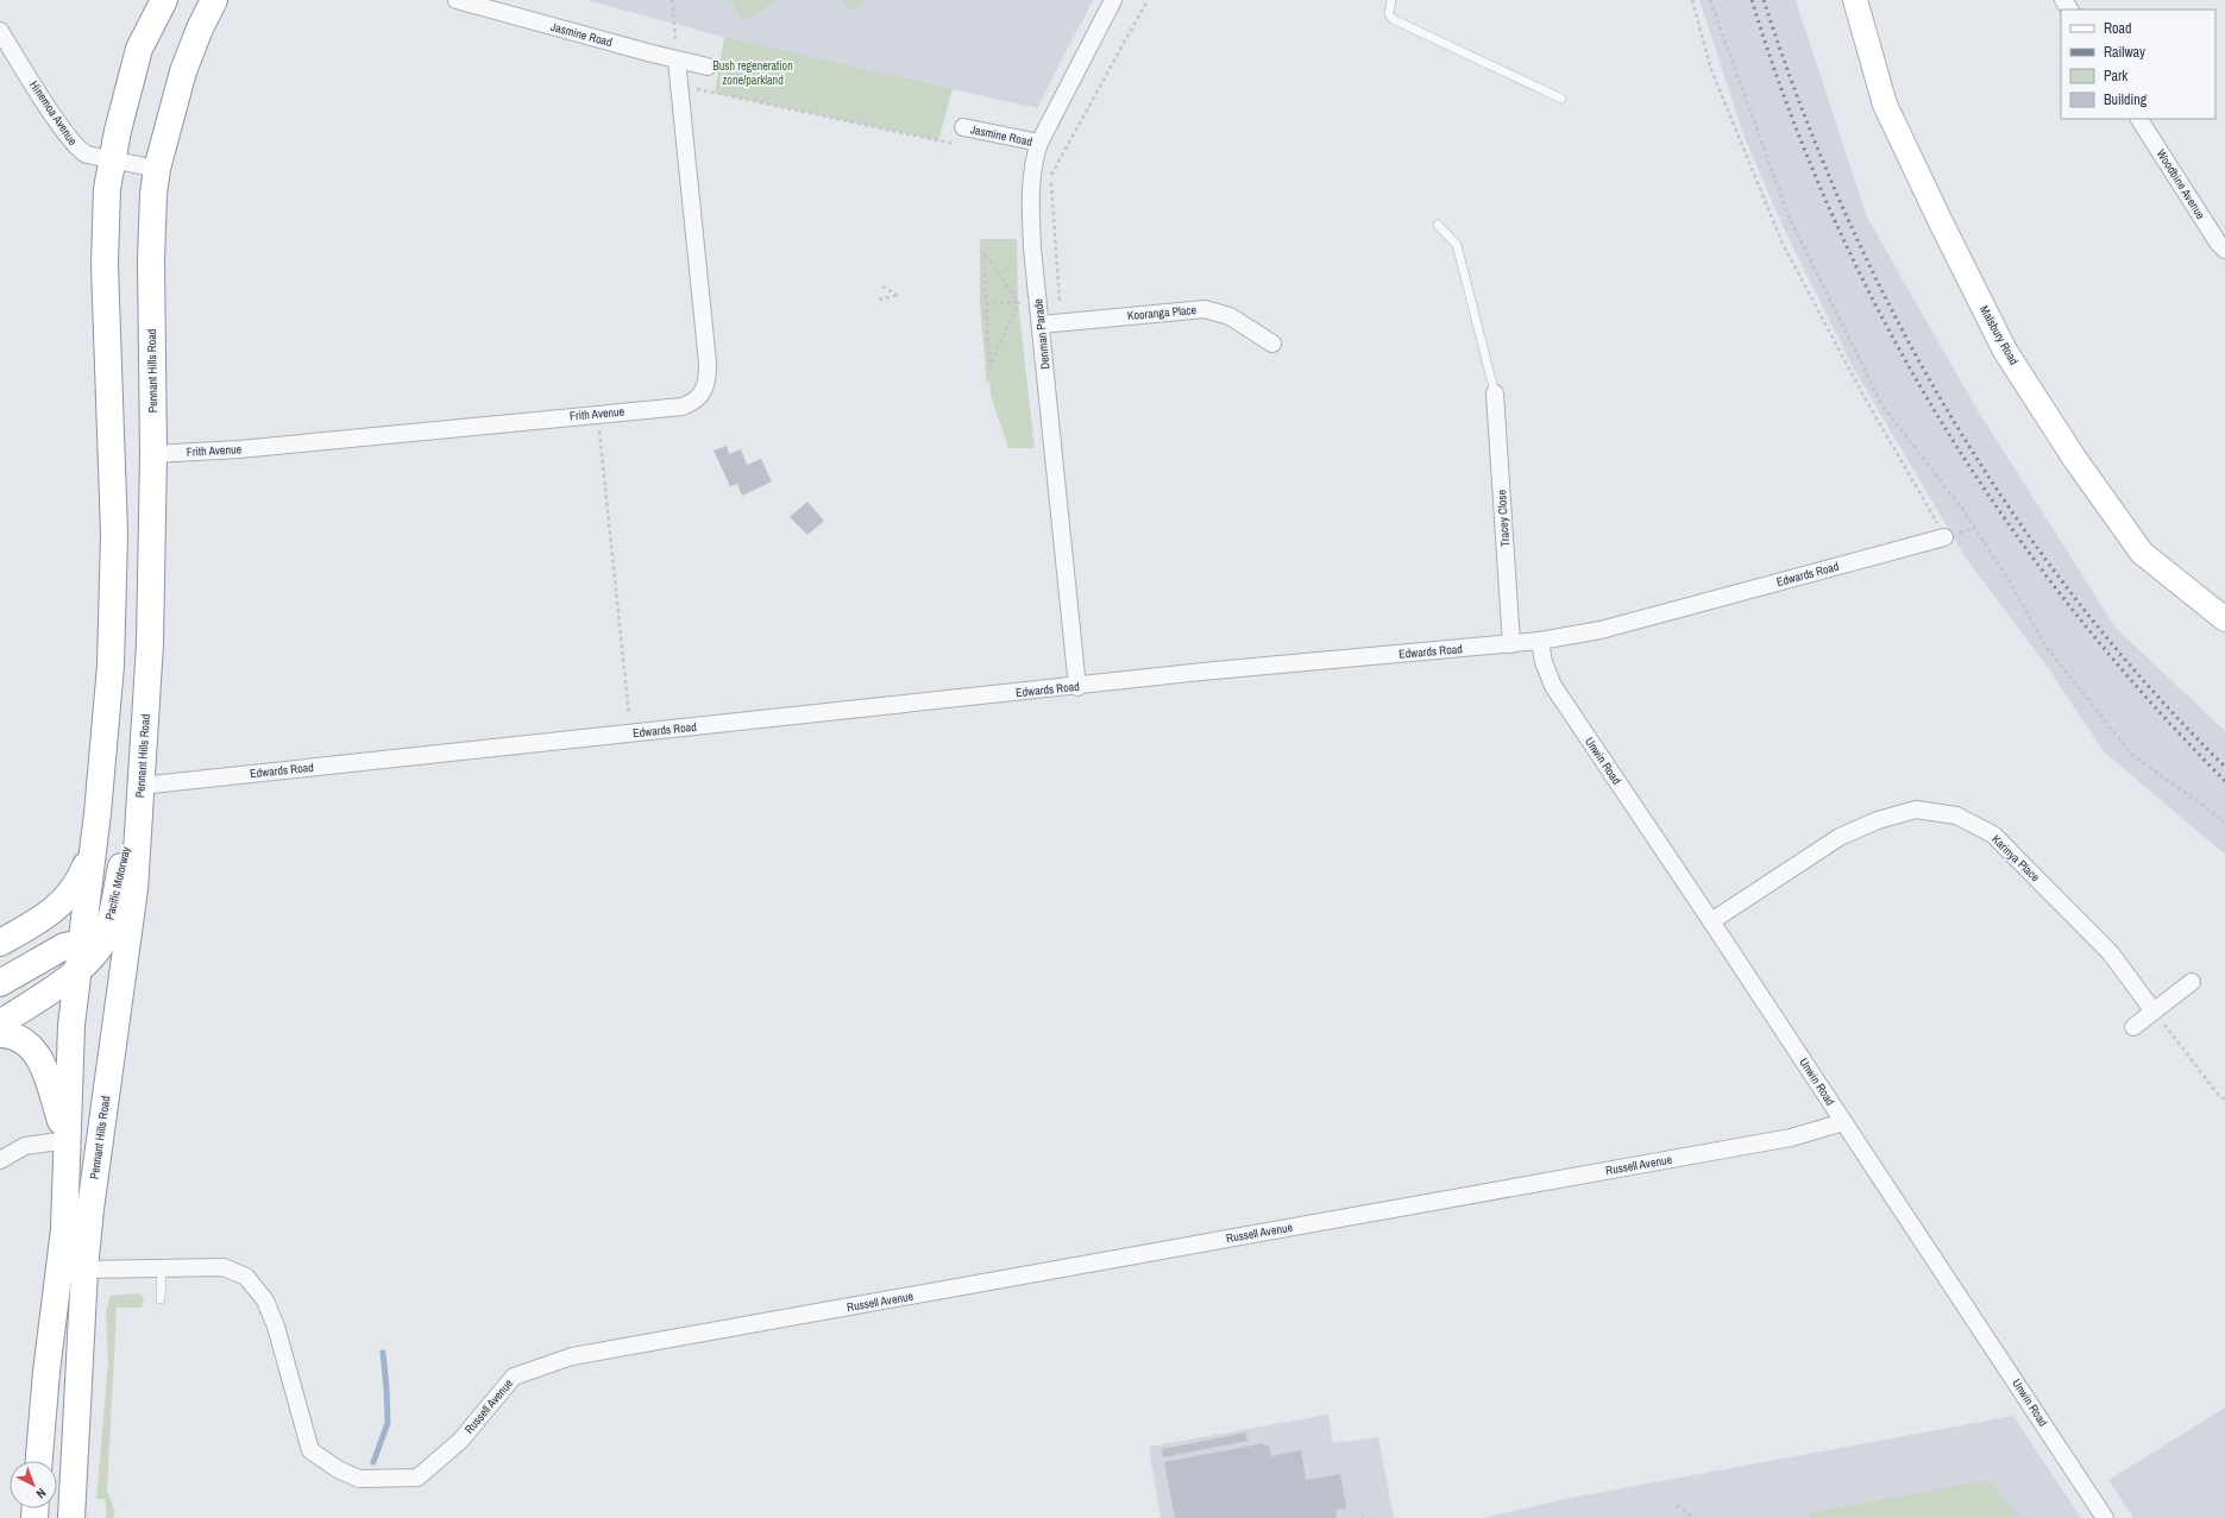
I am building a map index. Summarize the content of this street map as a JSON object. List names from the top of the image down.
{
  "streets": {
    "highway": ["Pennant Hills Road", "Pacific Motorway"],
    "street": [
      "Jasmine Road",
      "Hinemoa Avenue",
      "Woodbine Avenue",
      "Kooranga Place",
      "Denman Parade",
      "Malsbury Road",
      "Frith Avenue",
      "Tracey Close",
      "Edwards Road",
      "Unwin Road",
      "Karinya Place",
      "Russell Avenue"
    ]
  },
  "crossings": [
    ["Jasmine Road", "Denman Parade"],
    ["Jasmine Road", "Frith Avenue"],
    ["Hinemoa Avenue", "Pennant Hills Road"],
    ["Kooranga Place", "Denman Parade"],
    ["Denman Parade", "Edwards Road"],
    ["Pennant Hills Road", "Frith Avenue"],
    ["Pennant Hills Road", "Edwards Road"],
    ["Pennant Hills Road", "Pacific Motorway"],
    ["Pennant Hills Road", "Russell Avenue"],
    ["Tracey Close", "Edwards Road"],
    ["Edwards Road", "Unwin Road"],
    ["Edwards Road", "Pacific Motorway"],
    ["Unwin Road", "Karinya Place"],
    ["Unwin Road", "Russell Avenue"]
  ],
  "parks": ["Bush regeneration zone/parkland"],
  "legend": [
    "Road",
    "Railway",
    "Park",
    "Building"
  ],
  "north": "bottom right"
}
